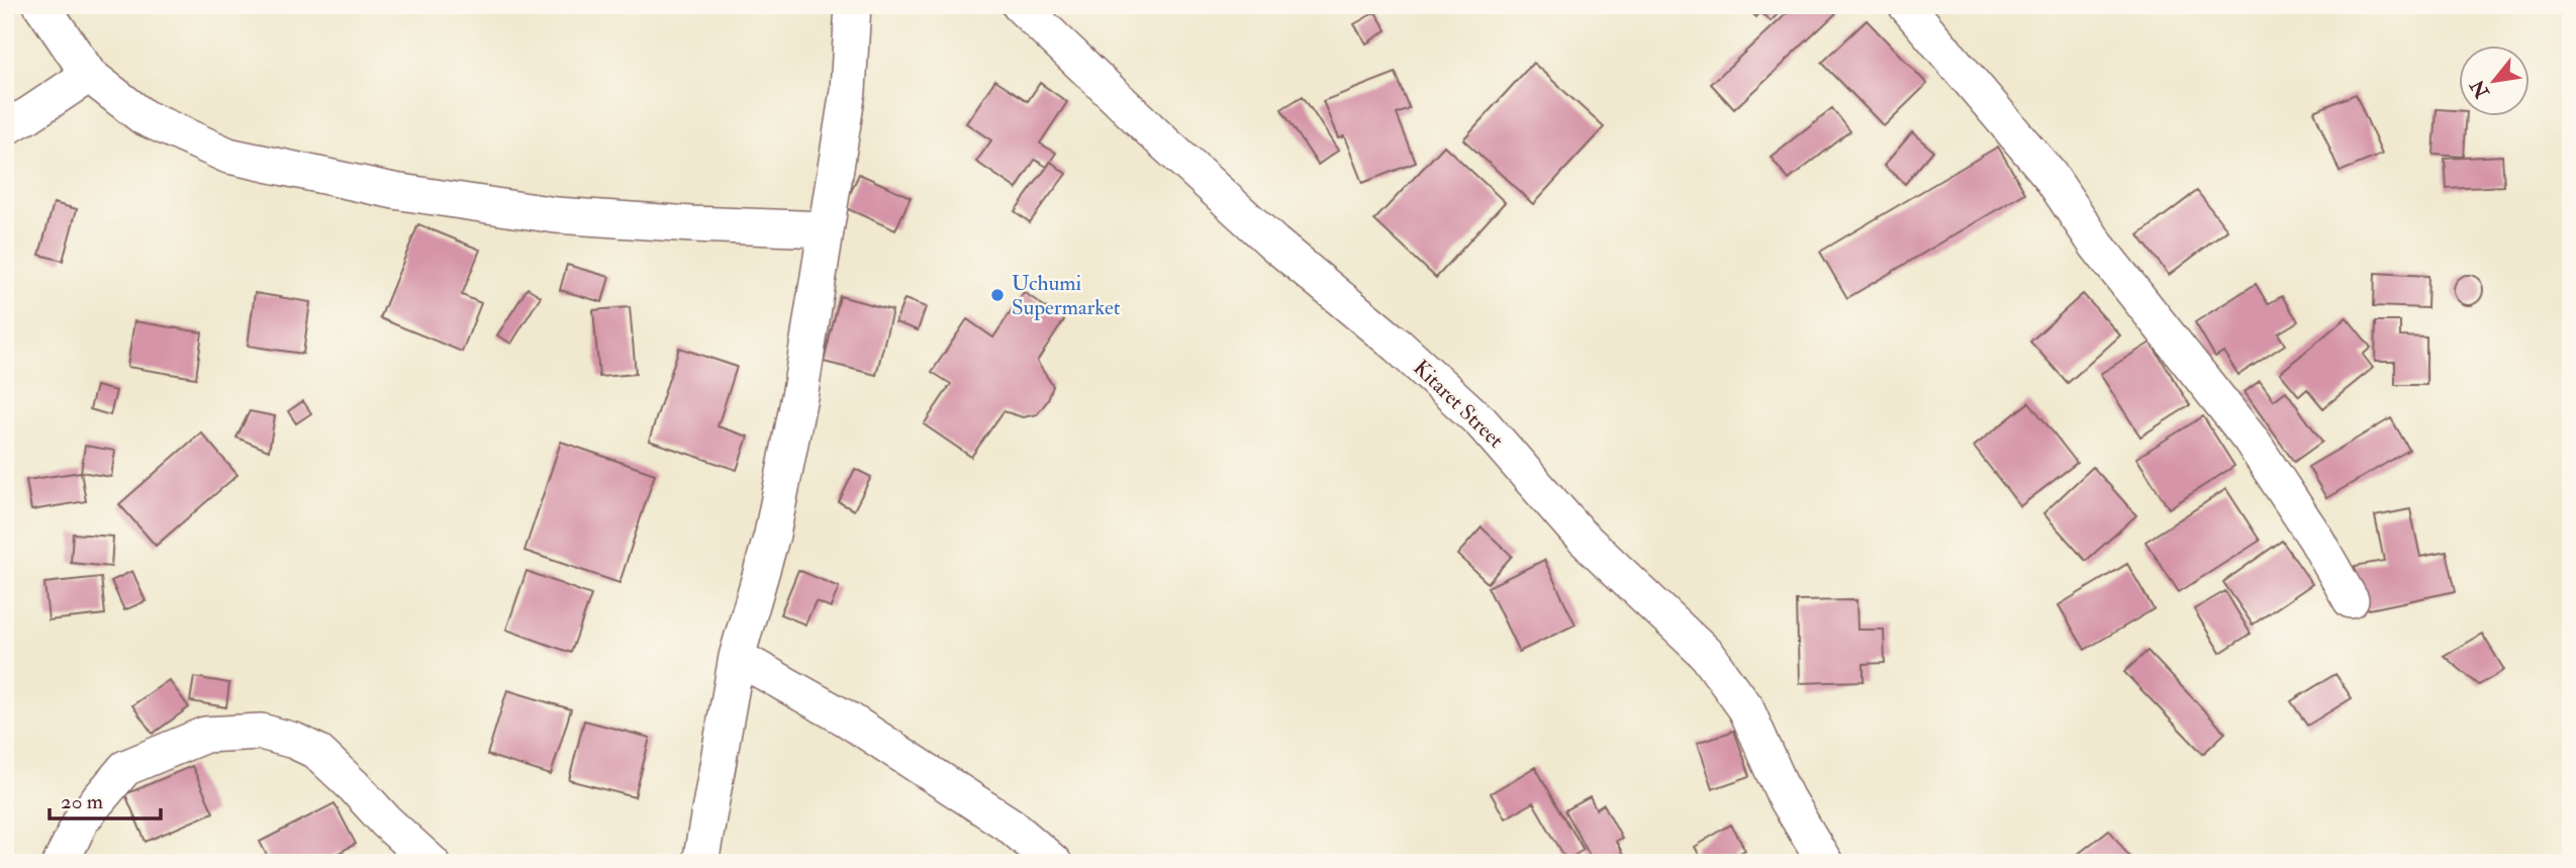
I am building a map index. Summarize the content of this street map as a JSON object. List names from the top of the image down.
{
  "streets": {
    "street": ["Kitaret Street"]
  },
  "places": ["Uchumi Supermarket"],
  "scale_bar": "20 m",
  "north": "bottom left"
}
